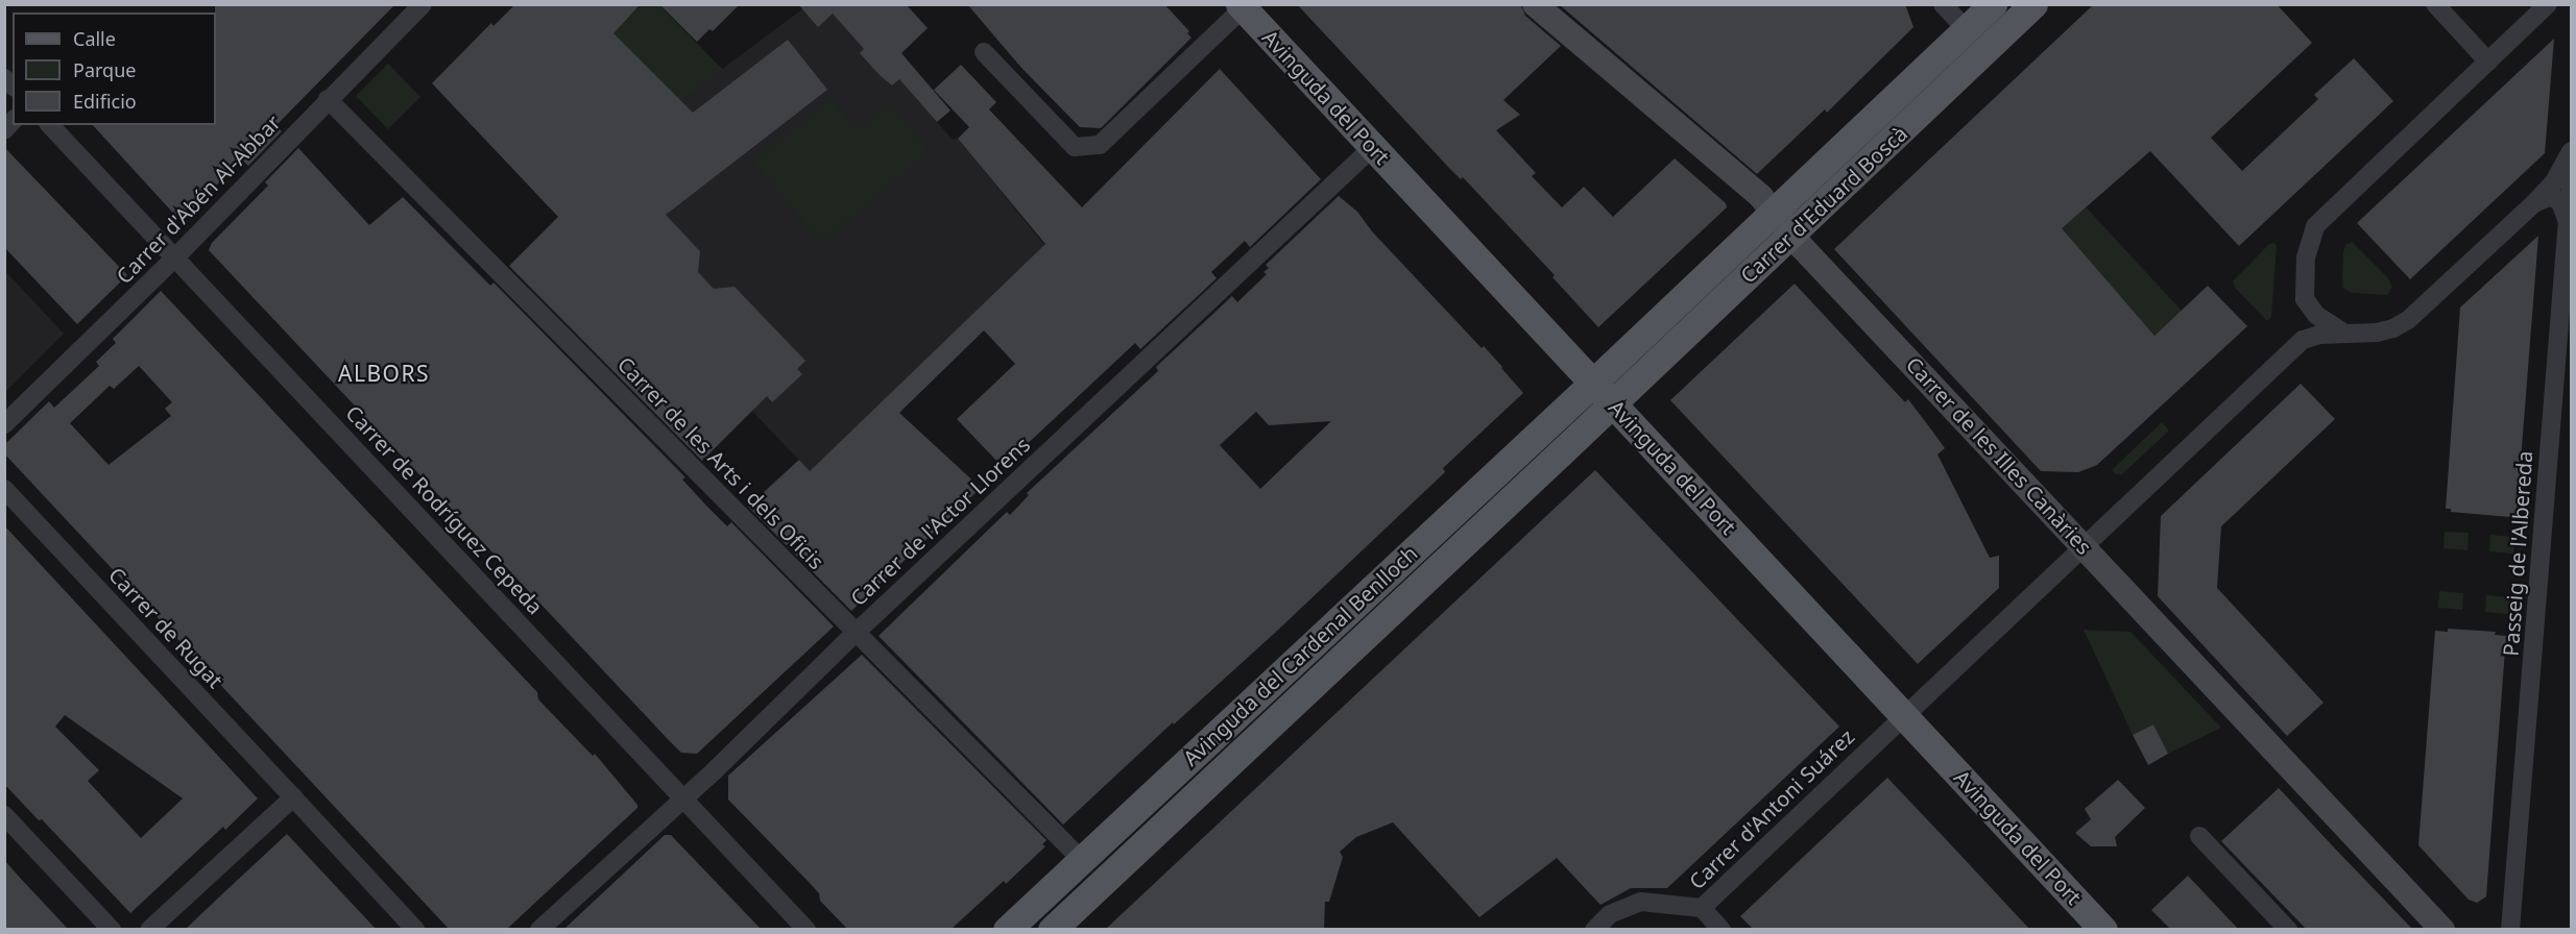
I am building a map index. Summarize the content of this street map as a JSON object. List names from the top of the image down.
{
  "streets": {
    "main road": ["Avinguda del Port", "Carrer d'Eduard Boscà", "Avinguda del Cardenal Benlloch"],
    "street": [
      "Carrer d'Abén Al-Abbar",
      "Carrer de les Illes Canàries",
      "Carrer de les Arts i dels Oficis",
      "Carrer de Rodríguez Cepeda",
      "Carrer de l'Actor Llorens",
      "Passeig de l'Albereda",
      "Carrer de Rugat",
      "Carrer d'Antoni Suárez"
    ]
  },
  "crossings": [
    ["Avinguda del Port", "Carrer d'Eduard Boscà"],
    ["Avinguda del Port", "Carrer de l'Actor Llorens"],
    ["Avinguda del Port", "Avinguda del Cardenal Benlloch"],
    ["Avinguda del Port", "Carrer d'Antoni Suárez"],
    ["Carrer d'Abén Al-Abbar", "Carrer de les Arts i dels Oficis"],
    ["Carrer d'Abén Al-Abbar", "Carrer de Rodríguez Cepeda"],
    ["Carrer d'Eduard Boscà", "Carrer de les Illes Canàries"],
    ["Carrer d'Eduard Boscà", "Avinguda del Cardenal Benlloch"],
    ["Carrer de les Illes Canàries", "Carrer d'Antoni Suárez"],
    ["Carrer de les Arts i dels Oficis", "Carrer de l'Actor Llorens"],
    ["Carrer de les Arts i dels Oficis", "Avinguda del Cardenal Benlloch"],
    ["Carrer de Rodríguez Cepeda", "Carrer de l'Actor Llorens"]
  ],
  "districts": ["ALBORS"],
  "legend": ["Calle", "Parque", "Edificio"]
}
